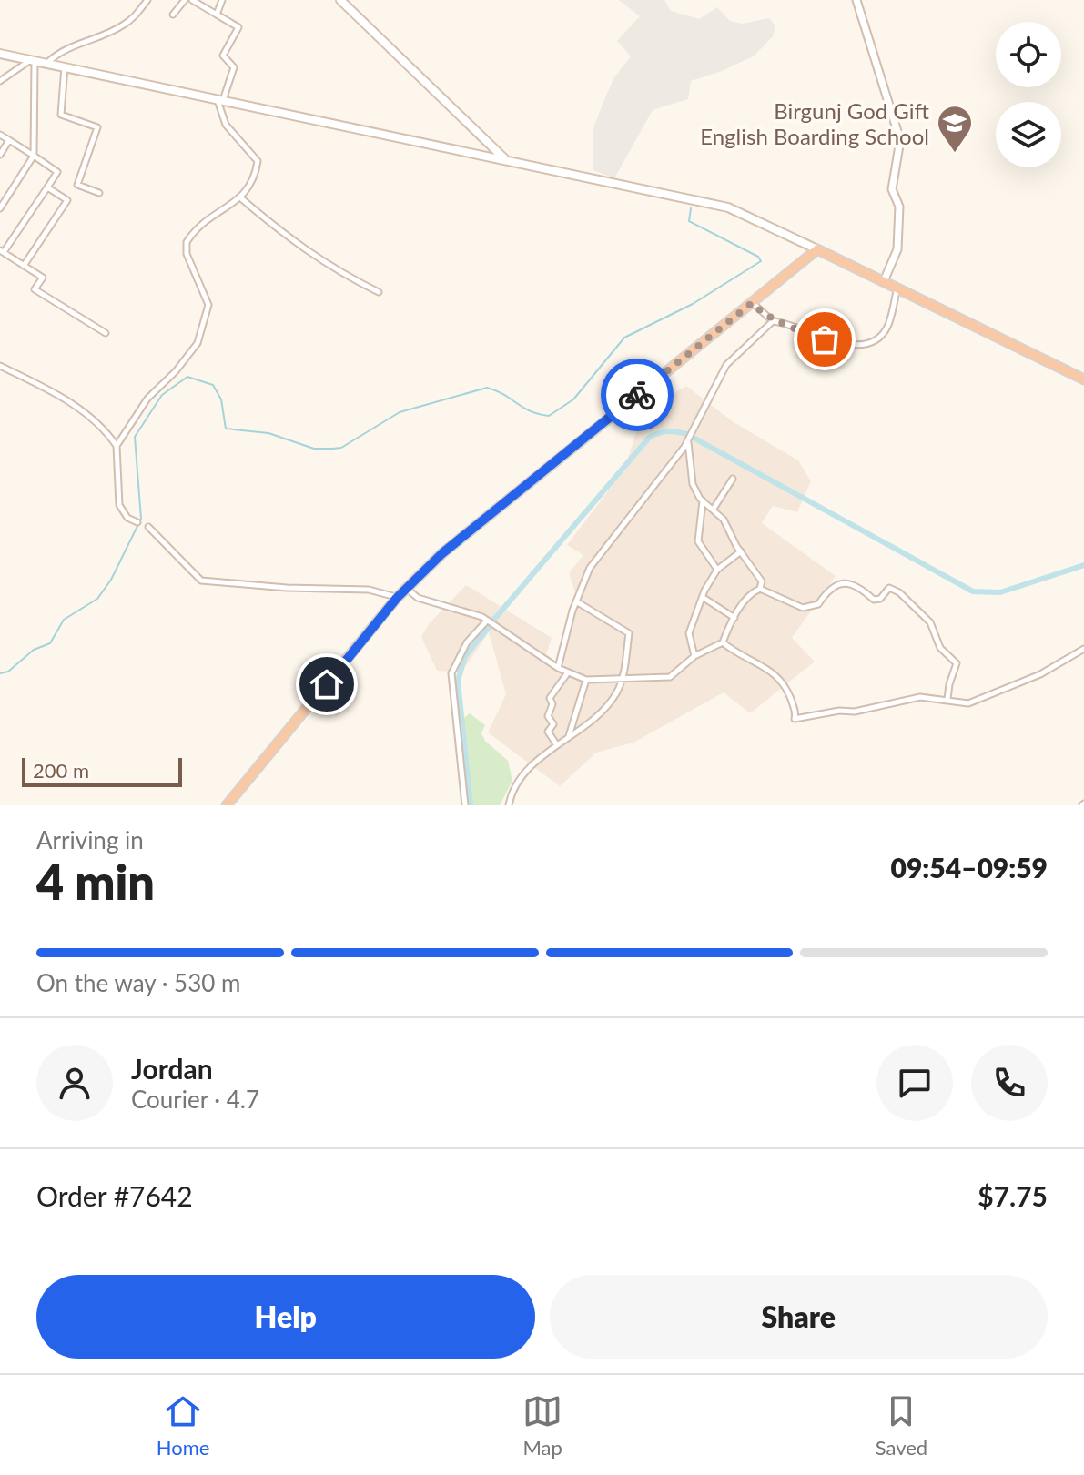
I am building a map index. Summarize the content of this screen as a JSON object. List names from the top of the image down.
{
  "places": {
    "school or university": ["Birgunj God Gift English Boarding School"]
  },
  "scale_bar": "200 m",
  "page": {
    "scale": "200 m",
    "heading": ["4 min", "Arriving in", "09:54–09:59"],
    "panel": [
      "Jordan",
      "Courier · 4.7",
      "Order #7642",
      "$7.75"
    ],
    "bar": "On the way · 530 m",
    "buttons": ["Help", "Share"],
    "tabs": ["Home", "Map", "Saved"]
  }
}
